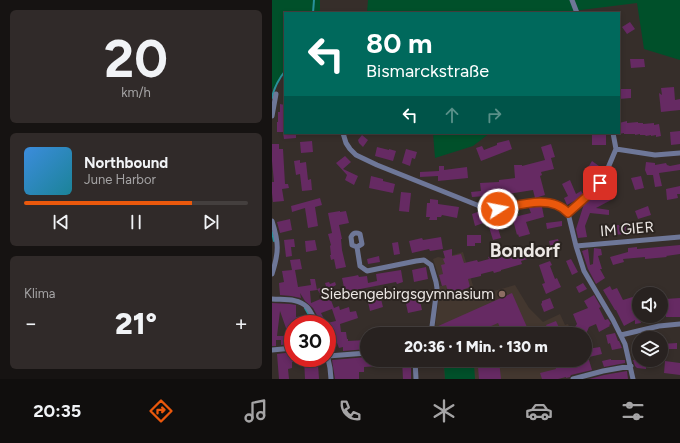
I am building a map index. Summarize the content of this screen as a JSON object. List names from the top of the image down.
{
  "streets": {
    "street": ["IM GIER"]
  },
  "districts": ["Bondorf"],
  "places": ["Siebengebirgsgymnasium"],
  "page": {
    "tile": [
      ["20", "km/h"],
      "Klima"
    ],
    "turn": ["80 m", "Bismarckstraße"],
    "song": ["Northbound", "June Harbor"],
    "heat": ["−", "21°", "+"],
    "limit": "30",
    "trip": "20:36 · 1 Min. · 130 m",
    "tabs": "20:35"
  }
}
